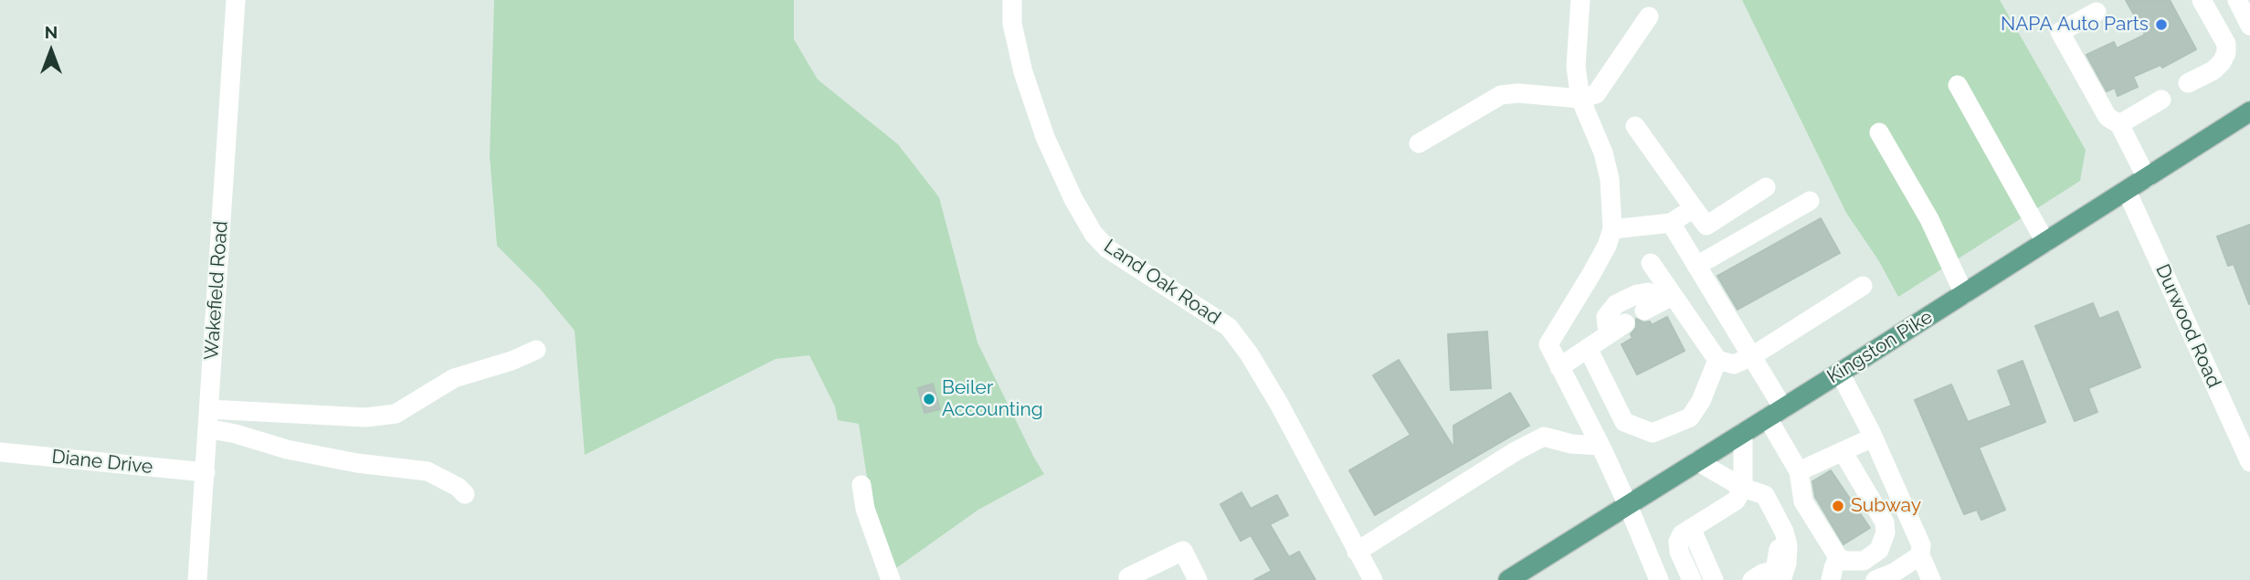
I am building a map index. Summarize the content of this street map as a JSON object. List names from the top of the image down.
{
  "streets": {
    "main road": ["Kingston Pike"],
    "street": [
      "Land Oak Road",
      "Wakefield Road",
      "Durwood Road",
      "Diane Drive"
    ]
  },
  "crossings": [
    ["Wakefield Road", "Diane Drive"],
    ["Durwood Road", "Kingston Pike"]
  ],
  "places": ["NAPA Auto Parts", "Beiler Accounting", "Subway"],
  "north": "top"
}
